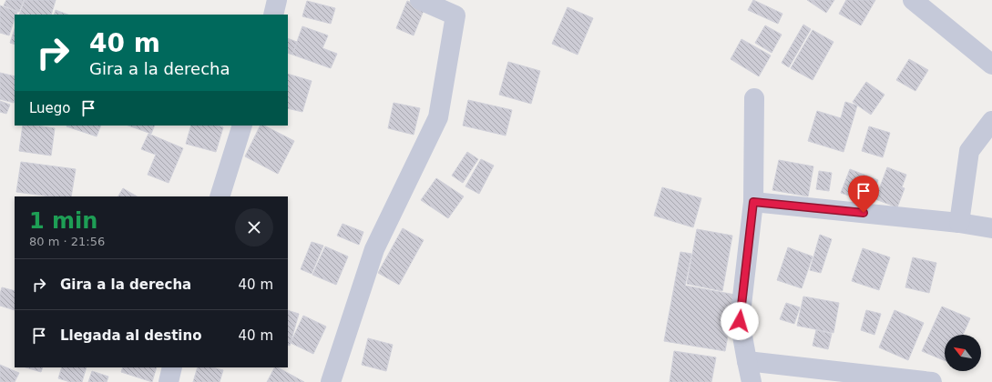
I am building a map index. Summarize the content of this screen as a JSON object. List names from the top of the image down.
{
  "north": "top left",
  "page": {
    "turn": ["40 m", "Gira a la derecha"],
    "then": "Luego",
    "heading": ["1 min", "80 m · 21:56"],
    "list": [
      {
        "name": "Gira a la derecha",
        "value": "40 m"
      },
      {
        "name": "Llegada al destino",
        "value": "40 m"
      }
    ]
  }
}
